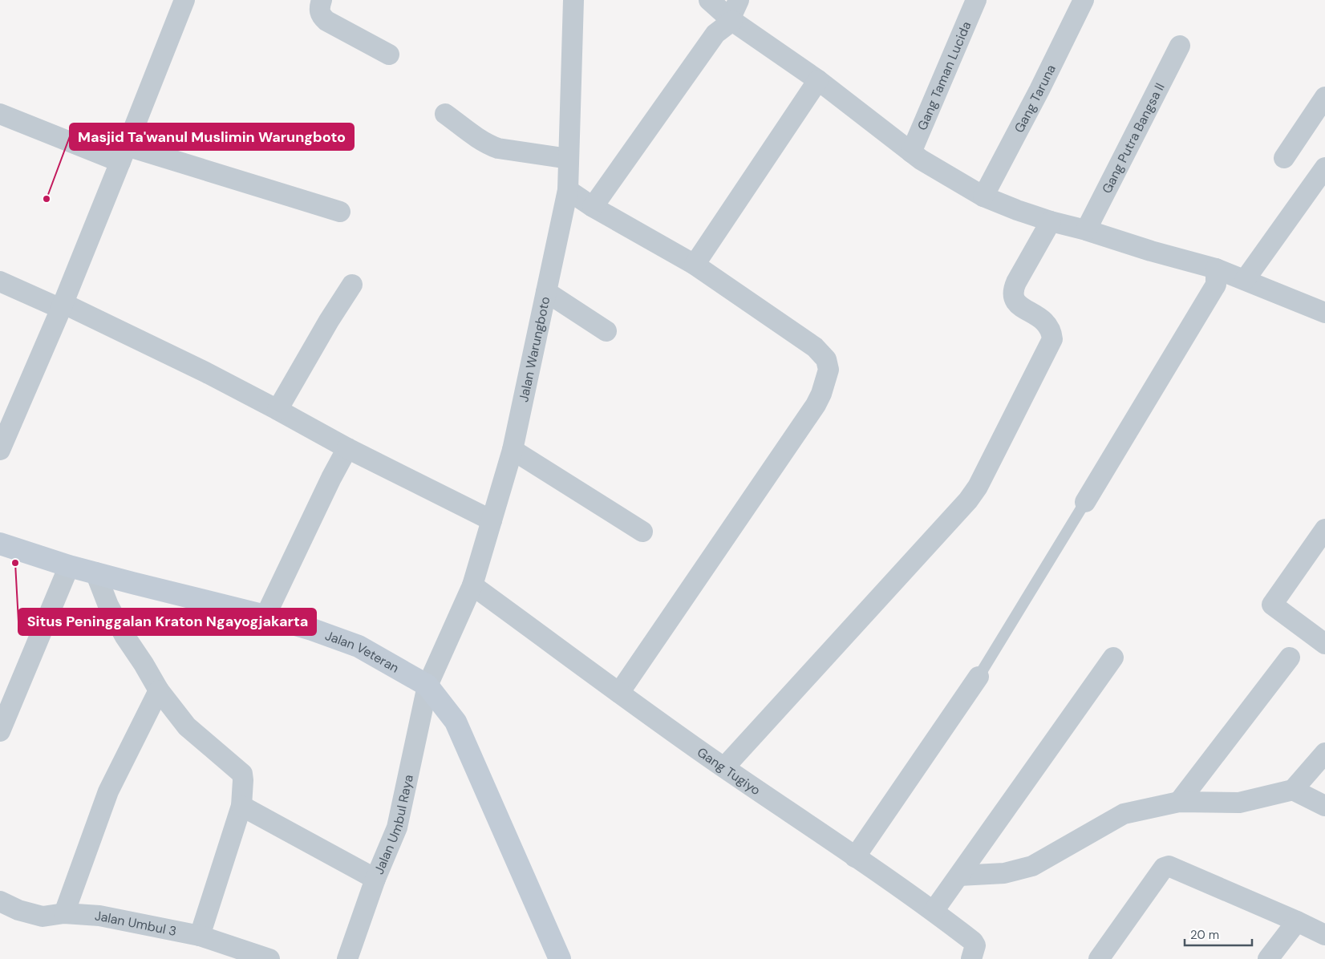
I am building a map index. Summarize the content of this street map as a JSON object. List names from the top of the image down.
{
  "streets": {
    "main road": ["Jalan Veteran"],
    "street": [
      "Gang Taman Lucida",
      "Gang Taruna",
      "Gang Putra Bangsa II",
      "Jalan Warungboto",
      "Gang Tugiyo",
      "Jalan Umbul Raya",
      "Jalan Umbul 3"
    ]
  },
  "crossings": [
    ["Jalan Warungboto", "Jalan Veteran"],
    ["Jalan Warungboto", "Gang Tugiyo"],
    ["Jalan Warungboto", "Jalan Umbul Raya"],
    ["Jalan Veteran", "Jalan Umbul Raya"]
  ],
  "places": ["Masjid Ta'wanul Muslimin Warungboto", "Situs Peninggalan Kraton Ngayogjakarta"],
  "scale_bar": "20 m"
}
